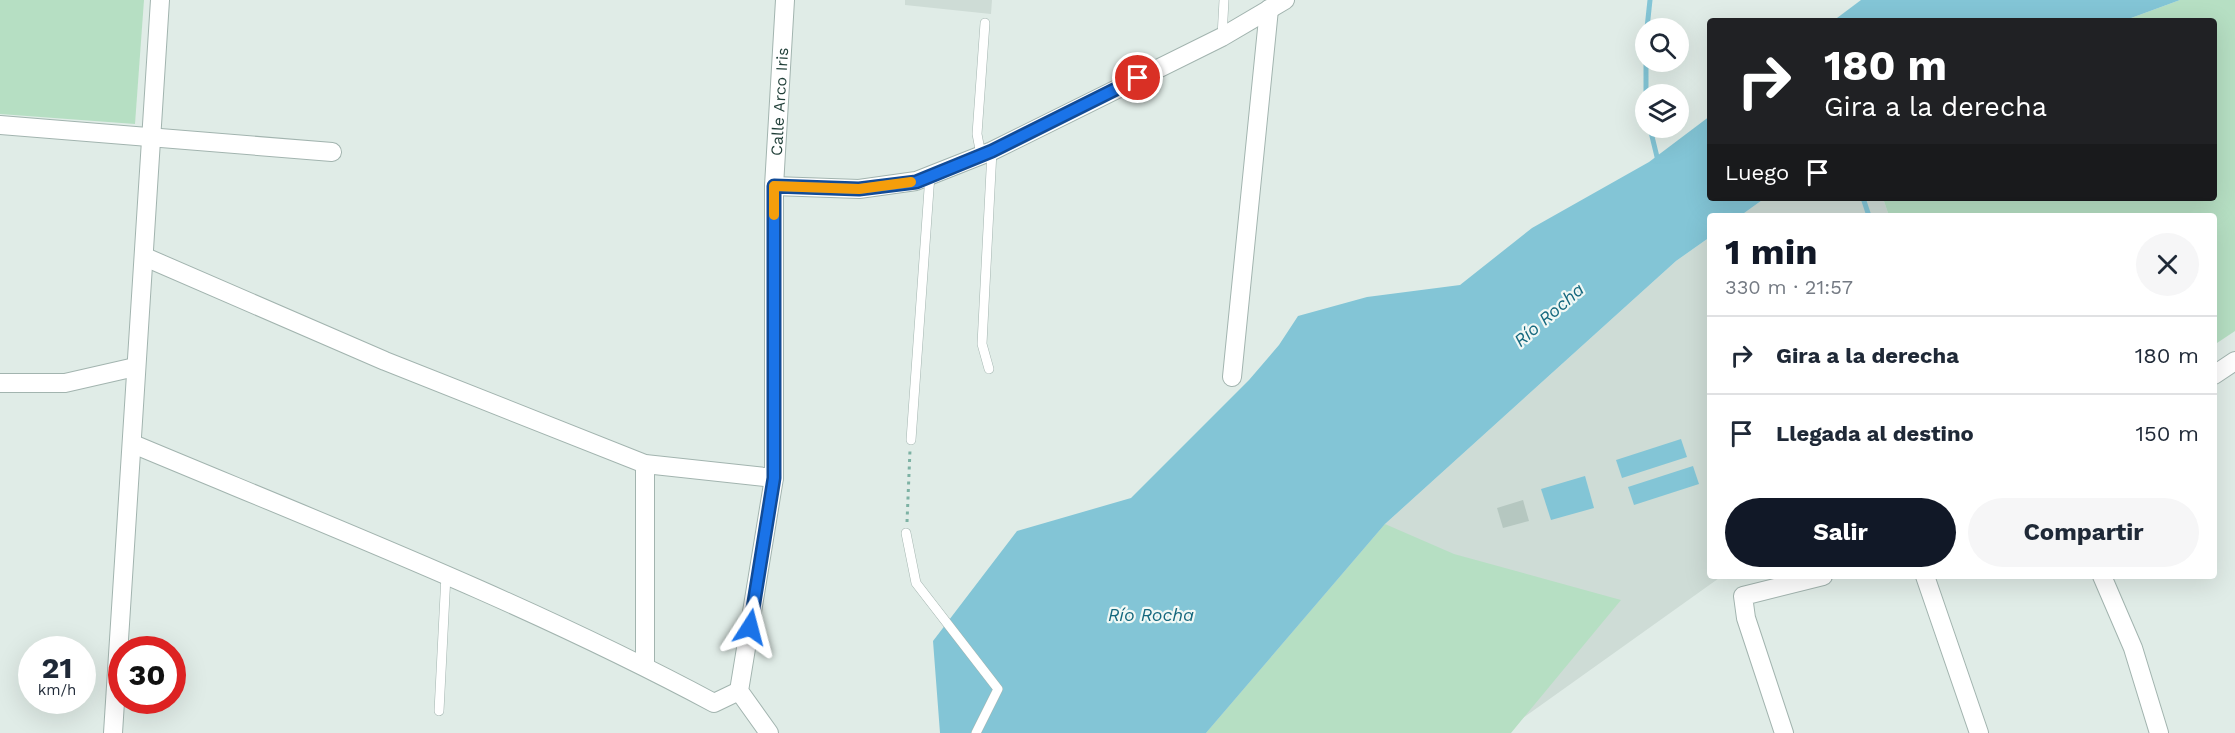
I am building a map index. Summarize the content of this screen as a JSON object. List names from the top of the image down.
{
  "streets": {
    "street": ["Calle Arco Iris"]
  },
  "water": ["Río Rocha"],
  "page": {
    "turn": ["180 m", "Gira a la derecha"],
    "then": "Luego",
    "heading": ["1 min", "330 m · 21:57"],
    "list": [
      {
        "name": "Gira a la derecha",
        "value": "180 m"
      },
      {
        "name": "Llegada al destino",
        "value": "150 m"
      }
    ],
    "buttons": ["Salir", "Compartir"],
    "speed": "21 km/h",
    "limit": "30"
  }
}
